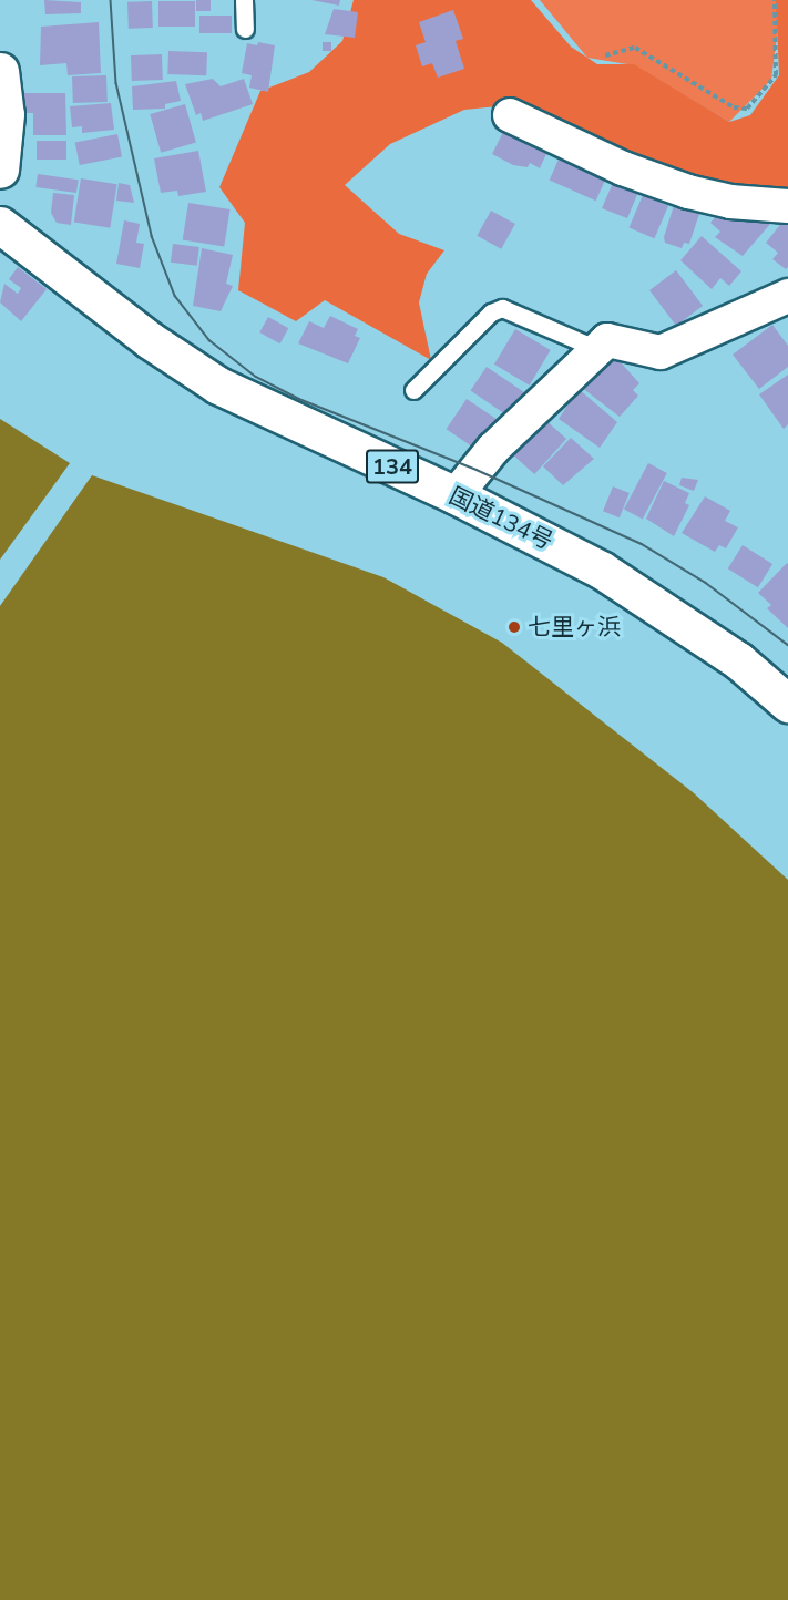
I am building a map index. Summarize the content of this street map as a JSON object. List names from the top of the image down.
{
  "streets": {
    "main road": ["134", "国道134号"]
  },
  "places": ["七里ヶ浜"]
}
